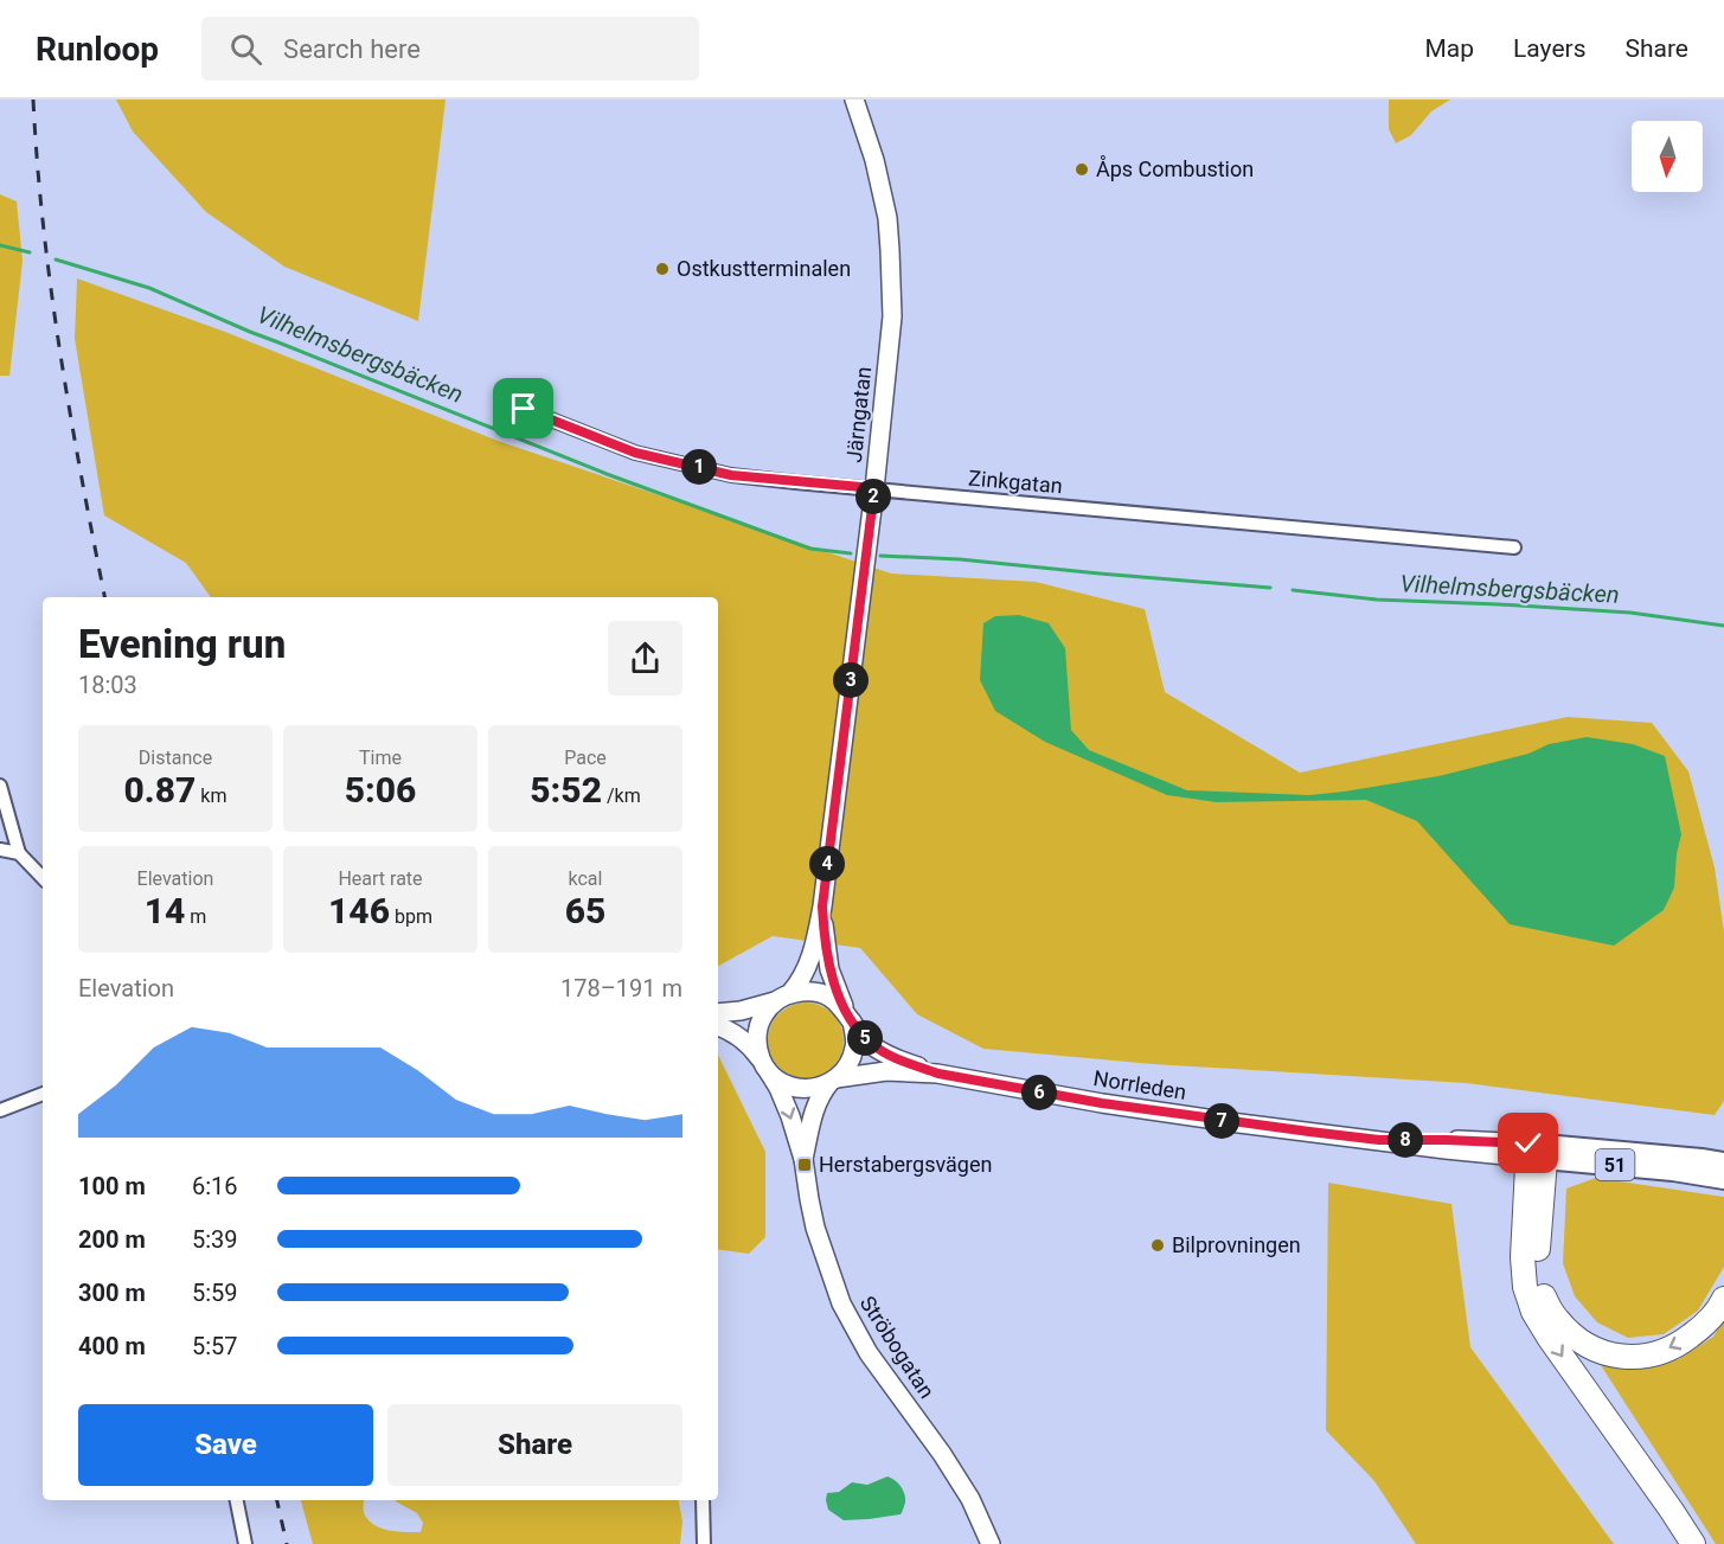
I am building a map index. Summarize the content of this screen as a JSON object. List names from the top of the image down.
{
  "streets": {
    "main road": ["51"],
    "street": [
      "Järngatan",
      "Zinkgatan",
      "Norrleden",
      "Ströbogatan"
    ]
  },
  "crossings": [
    ["Järngatan", "Zinkgatan"],
    ["Järngatan", "Ströbogatan"],
    ["Norrleden", "51"]
  ],
  "water": ["Vilhelmsbergsbäcken"],
  "places": {
    "other": ["Åps Combustion", "Ostkustterminalen", "Bilprovningen"],
    "transit": ["Herstabergsvägen"]
  },
  "north": "bottom",
  "page": {
    "header": "Runloop",
    "search": "Search here",
    "nav": ["Map", "Layers", "Share"],
    "pins": [
      "1",
      "2",
      "3",
      "4",
      "5",
      "6",
      "7",
      "8"
    ],
    "heading": ["Evening run", "18:03"],
    "stats": [
      ["Distance", "0.87 km"],
      ["Time", "5:06"],
      ["Pace", "5:52 /km"],
      ["Elevation", "14 m"],
      ["Heart rate", "146 bpm"],
      ["kcal", "65"]
    ],
    "chart": ["Elevation", "178–191 m"],
    "list": [
      {
        "name": "100 m",
        "note": "6:16"
      },
      {
        "name": "200 m",
        "note": "5:39"
      },
      {
        "name": "300 m",
        "note": "5:59"
      },
      {
        "name": "400 m",
        "note": "5:57"
      }
    ],
    "buttons": ["Save", "Share"]
  }
}
